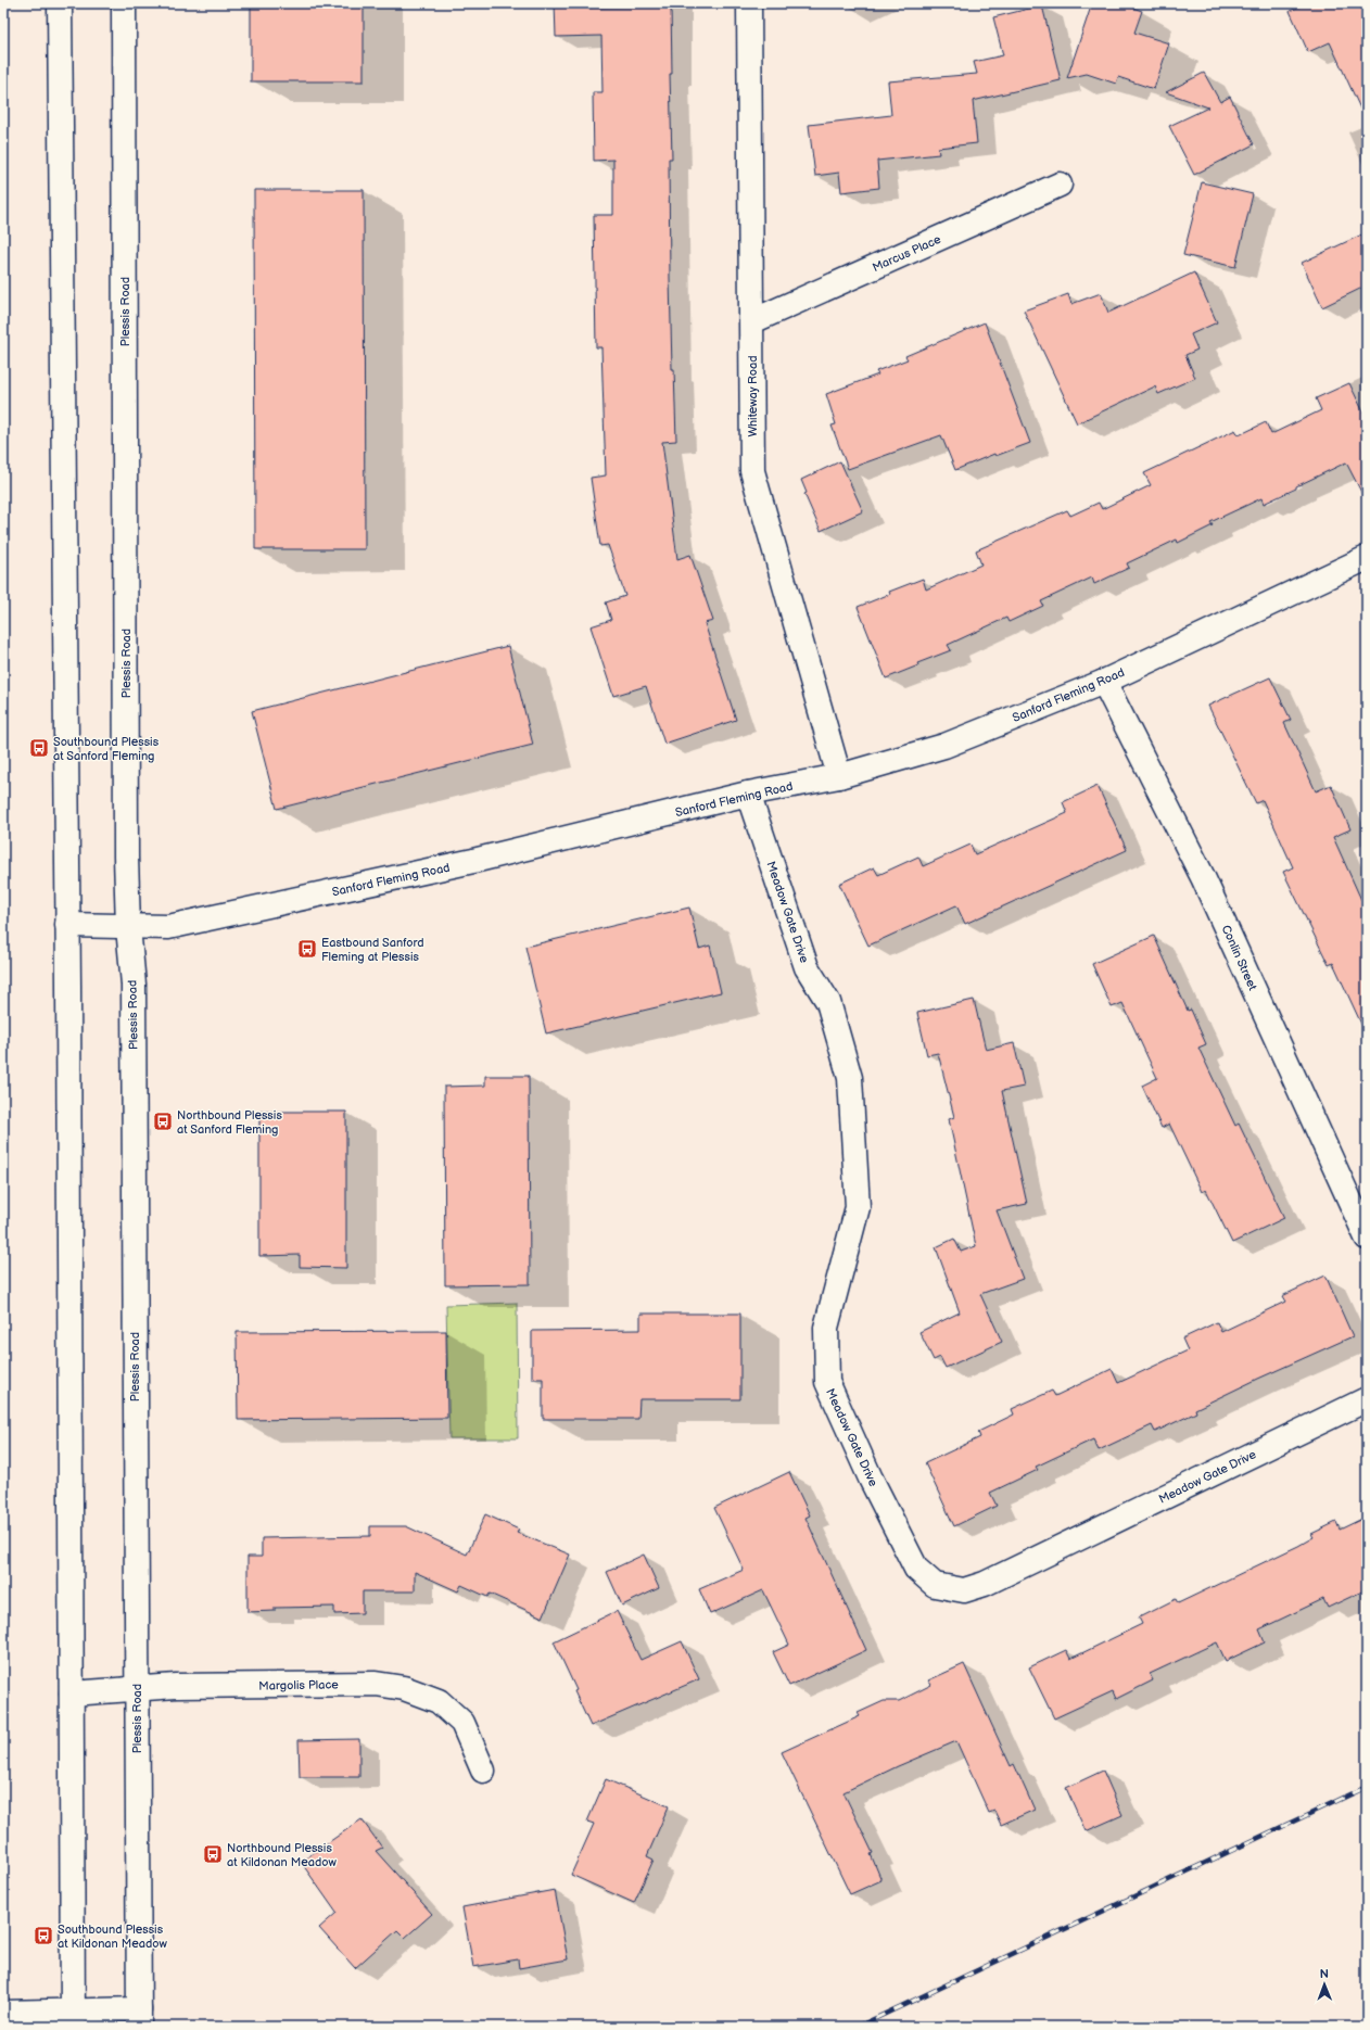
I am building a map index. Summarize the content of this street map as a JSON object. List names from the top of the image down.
{
  "streets": {
    "street": [
      "Marcus Place",
      "Plessis Road",
      "Whiteway Road",
      "Sanford Fleming Road",
      "Meadow Gate Drive",
      "Conlin Street",
      "Margolis Place"
    ]
  },
  "crossings": [
    ["Marcus Place", "Whiteway Road"],
    ["Plessis Road", "Sanford Fleming Road"],
    ["Plessis Road", "Margolis Place"],
    ["Whiteway Road", "Sanford Fleming Road"],
    ["Sanford Fleming Road", "Meadow Gate Drive"],
    ["Sanford Fleming Road", "Conlin Street"]
  ],
  "places": {
    "bus stop": [
      "Southbound Plessis at Sanford Fleming",
      "Eastbound Sanford Fleming at Plessis",
      "Northbound Plessis at Sanford Fleming",
      "Northbound Plessis at Kildonan Meadow",
      "Southbound Plessis at Kildonan Meadow"
    ]
  },
  "north": "top"
}
